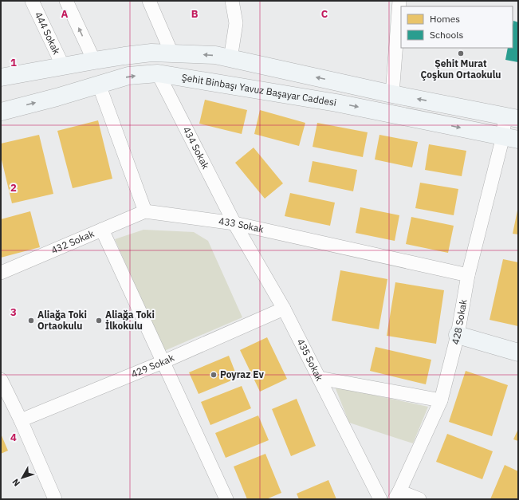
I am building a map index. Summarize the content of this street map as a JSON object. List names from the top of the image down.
{
  "streets": {
    "street": [
      "444 Sokak",
      "Şehit Binbaşı Yavuz Başayar Caddesi",
      "434 Sokak",
      "433 Sokak",
      "432 Sokak",
      "428 Sokak",
      "435 Sokak",
      "429 Sokak"
    ]
  },
  "crossings": [
    ["Şehit Binbaşı Yavuz Başayar Caddesi", "434 Sokak"],
    ["Şehit Binbaşı Yavuz Başayar Caddesi", "428 Sokak"],
    ["434 Sokak", "433 Sokak"],
    ["434 Sokak", "435 Sokak"],
    ["433 Sokak", "432 Sokak"],
    ["433 Sokak", "428 Sokak"],
    ["433 Sokak", "435 Sokak"],
    ["435 Sokak", "429 Sokak"]
  ],
  "places": [
    "Şehit Murat Çoşkun Ortaokulu",
    "Aliağa Toki Ortaokulu",
    "Aliağa Toki İlkokulu",
    "Poyraz Ev"
  ],
  "legend": ["Homes", "Schools"],
  "north": "bottom left",
  "grid": {
    "columns": ["A", "B", "C"],
    "rows": [
      "1",
      "2",
      "3",
      "4"
    ]
  }
}
